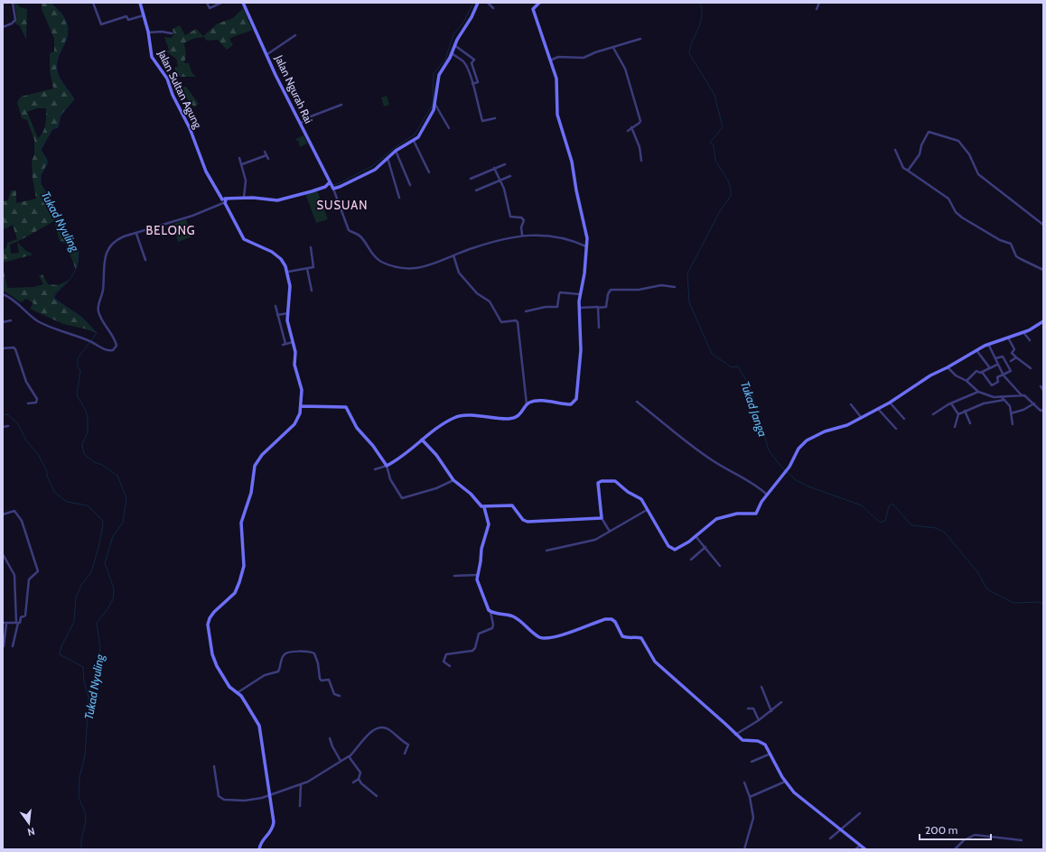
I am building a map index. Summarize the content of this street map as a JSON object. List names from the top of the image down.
{
  "streets": {
    "street": ["Jalan Sultan Agung", "Jalan Ngurah Rai"]
  },
  "districts": ["SUSUAN", "BELONG"],
  "water": ["Tukad Nyuling", "Tukad Janga"],
  "scale_bar": "200 m",
  "north": "bottom"
}
